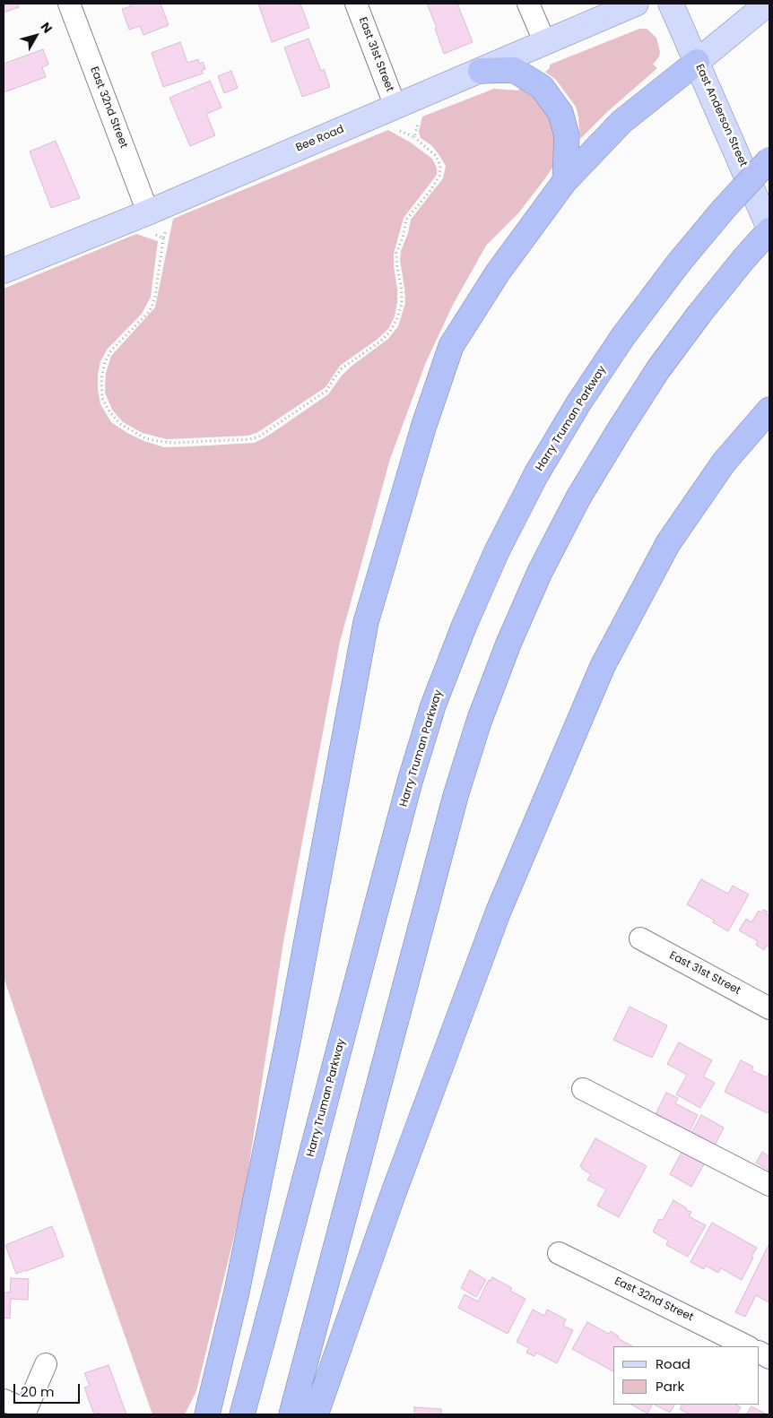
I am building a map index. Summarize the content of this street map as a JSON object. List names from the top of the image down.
{
  "streets": {
    "highway": ["Harry Truman Parkway"],
    "main road": ["East Anderson Street", "Bee Road"],
    "street": ["East 31st Street", "East 32nd Street"]
  },
  "crossings": [
    ["East 31st Street", "Bee Road"],
    ["East 32nd Street", "Bee Road"]
  ],
  "legend": ["Road", "Park"],
  "scale_bar": "20 m",
  "north": "top right"
}
